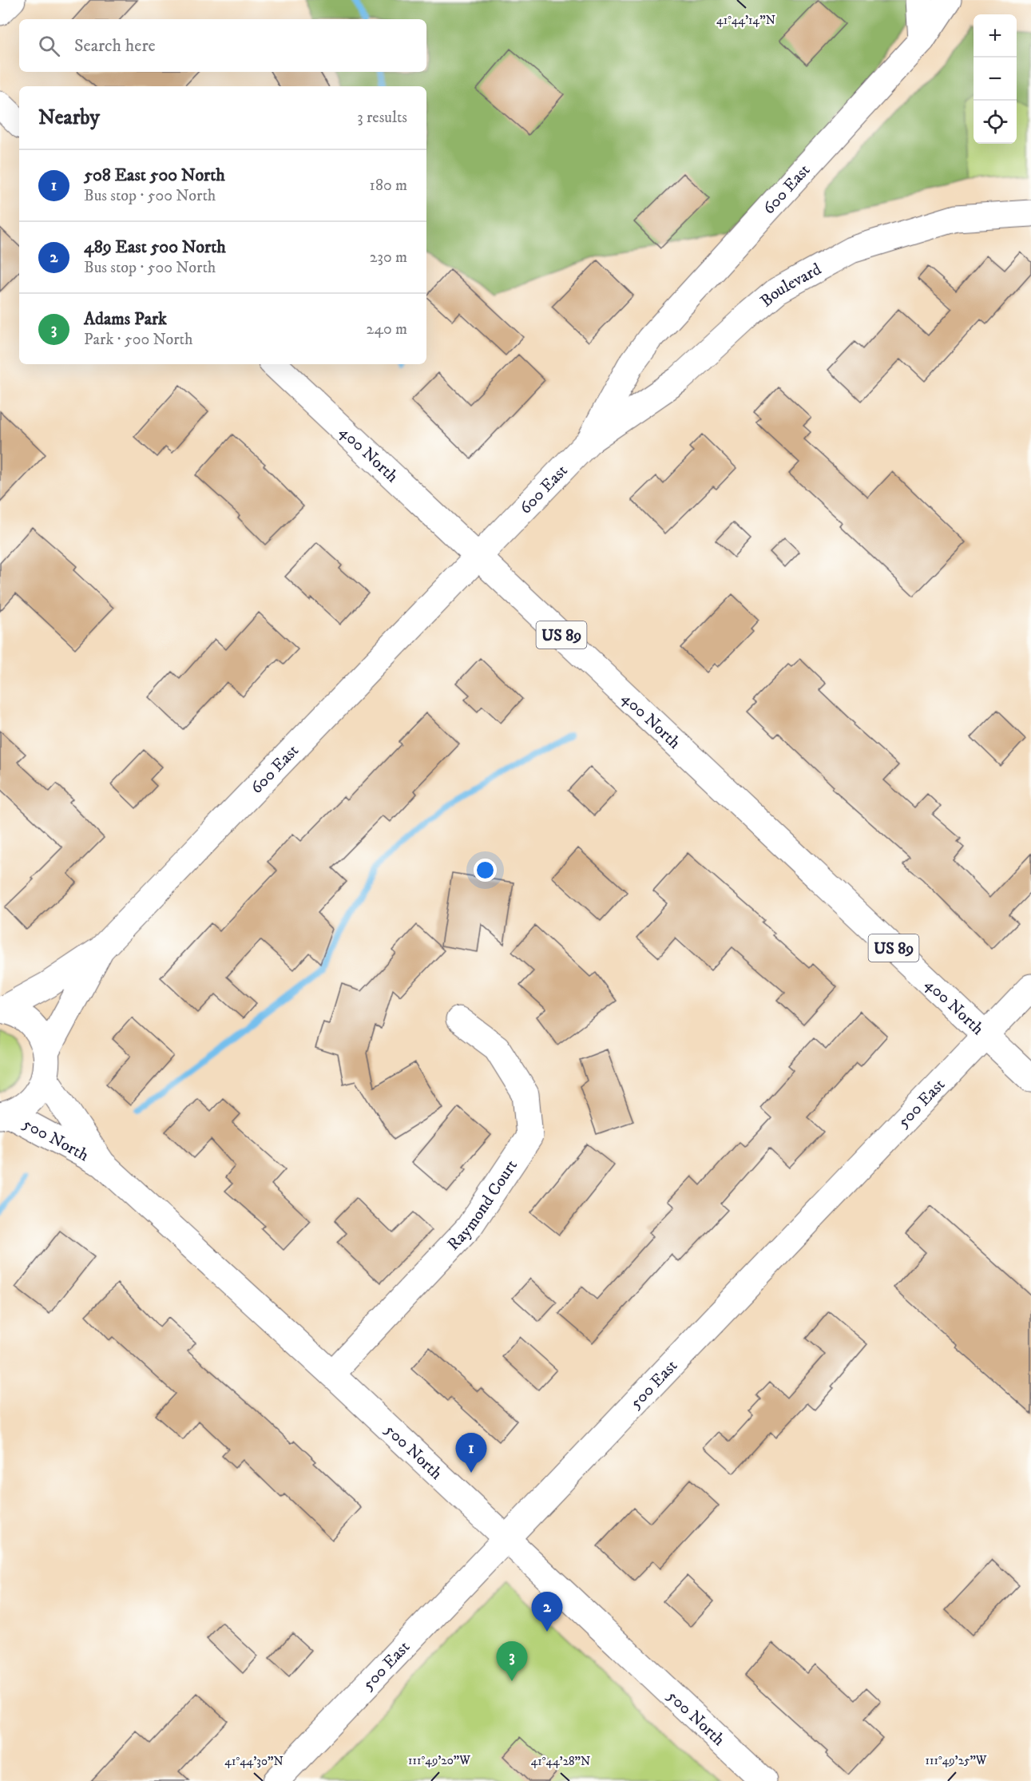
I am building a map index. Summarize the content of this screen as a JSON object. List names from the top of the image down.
{
  "streets": {
    "street": [
      "600 East",
      "Boulevard",
      "400 North",
      "US 89",
      "500 East",
      "500 North",
      "Raymond Court"
    ]
  },
  "crossings": [
    ["600 East", "Boulevard"],
    ["600 East", "400 North"],
    ["400 North", "500 East"],
    ["500 East", "500 North"],
    ["500 North", "Raymond Court"]
  ],
  "page": {
    "map_buttons": ["+", "−"],
    "search": "Search here",
    "heading": ["Nearby", "3 results"],
    "list": [
      {
        "mark": "1",
        "name": "508 East 500 North",
        "note": "Bus stop · 500 North",
        "value": "180 m"
      },
      {
        "mark": "2",
        "name": "489 East 500 North",
        "note": "Bus stop · 500 North",
        "value": "230 m"
      },
      {
        "mark": "3",
        "name": "Adams Park",
        "note": "Park · 500 North",
        "value": "240 m"
      }
    ],
    "pins": ["1", "2", "3"]
  },
  "coordinates": [
    "41°44'14\"N",
    "111°49'20\"W",
    "111°49'25\"W",
    "41°44'30\"N",
    "41°44'28\"N"
  ]
}
